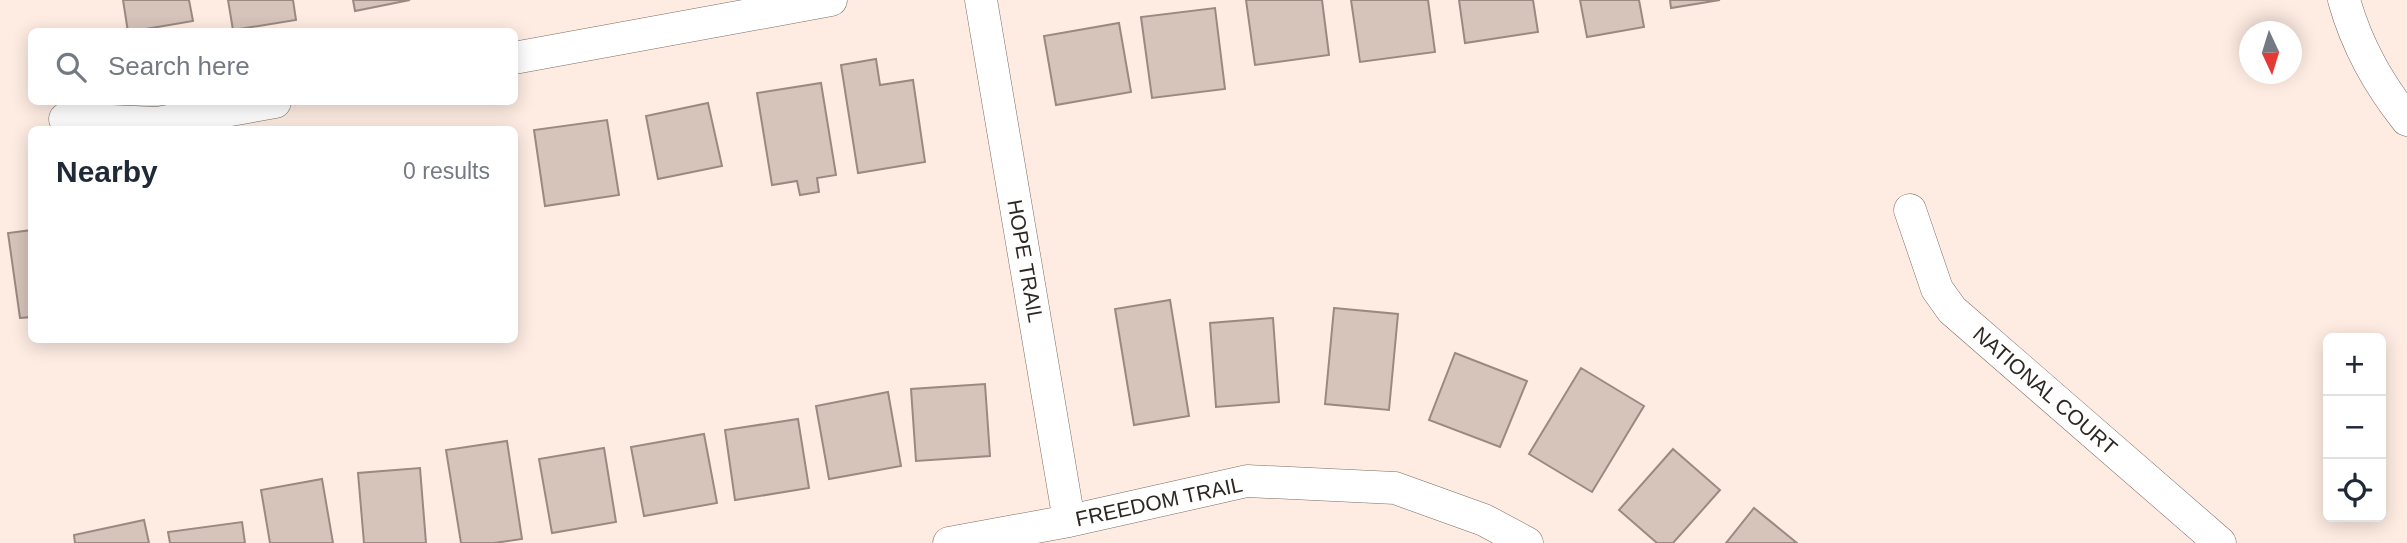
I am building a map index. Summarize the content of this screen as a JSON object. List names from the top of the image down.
{
  "streets": {
    "street": ["HOPE TRAIL", "NATIONAL COURT", "FREEDOM TRAIL"]
  },
  "crossings": [
    ["HOPE TRAIL", "FREEDOM TRAIL"]
  ],
  "north": "bottom",
  "page": {
    "search": "Search here",
    "heading": ["Nearby", "0 results"],
    "map_buttons": ["+", "−"]
  }
}
